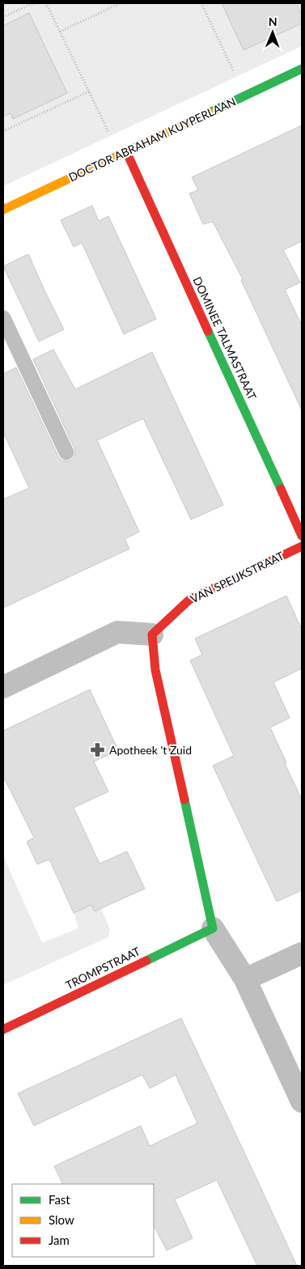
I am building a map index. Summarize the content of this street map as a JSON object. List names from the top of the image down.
{
  "streets": {
    "street": [
      "DOCTOR ABRAHAM KUYPERLAAN",
      "DOMINEE TALMASTRAAT",
      "VAN SPEIJKSTRAAT",
      "TROMPSTRAAT"
    ]
  },
  "crossings": [
    ["DOCTOR ABRAHAM KUYPERLAAN", "DOMINEE TALMASTRAAT"]
  ],
  "places": {
    "pharmacy": ["Apotheek 't Zuid"]
  },
  "legend": ["Fast", "Slow", "Jam"],
  "north": "top"
}
